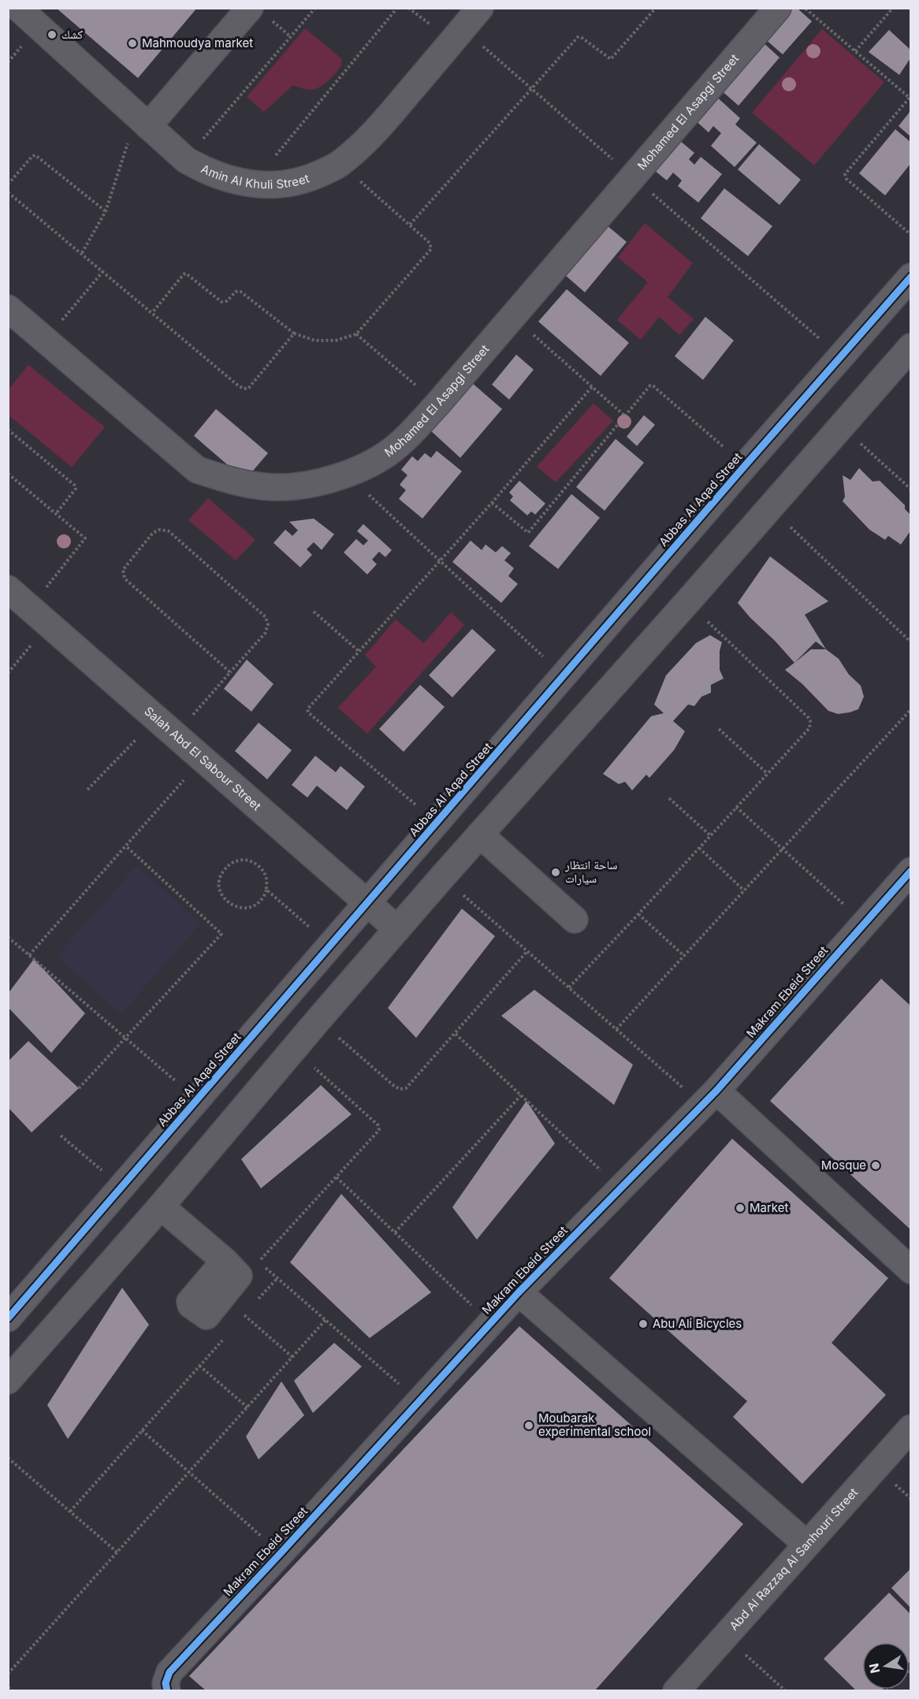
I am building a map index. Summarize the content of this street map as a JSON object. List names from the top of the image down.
{
  "streets": {
    "street": [
      "Mohamed El Asapgi Street",
      "Amin Al Khuli Street",
      "Abbas Al Aqad Street",
      "Salah Abd El Sabour Street",
      "Makram Ebeid Street",
      "Abd Al Razzaq Al Sanhouri Street"
    ]
  },
  "crossings": [
    ["Abbas Al Aqad Street", "Salah Abd El Sabour Street"]
  ],
  "places": [
    "كشك",
    "Mahmoudya market",
    "ساحة انتظار سيارات",
    "Mosque",
    "Market",
    "Abu Ali Bicycles",
    "Moubarak experimental school"
  ],
  "north": "left"
}
